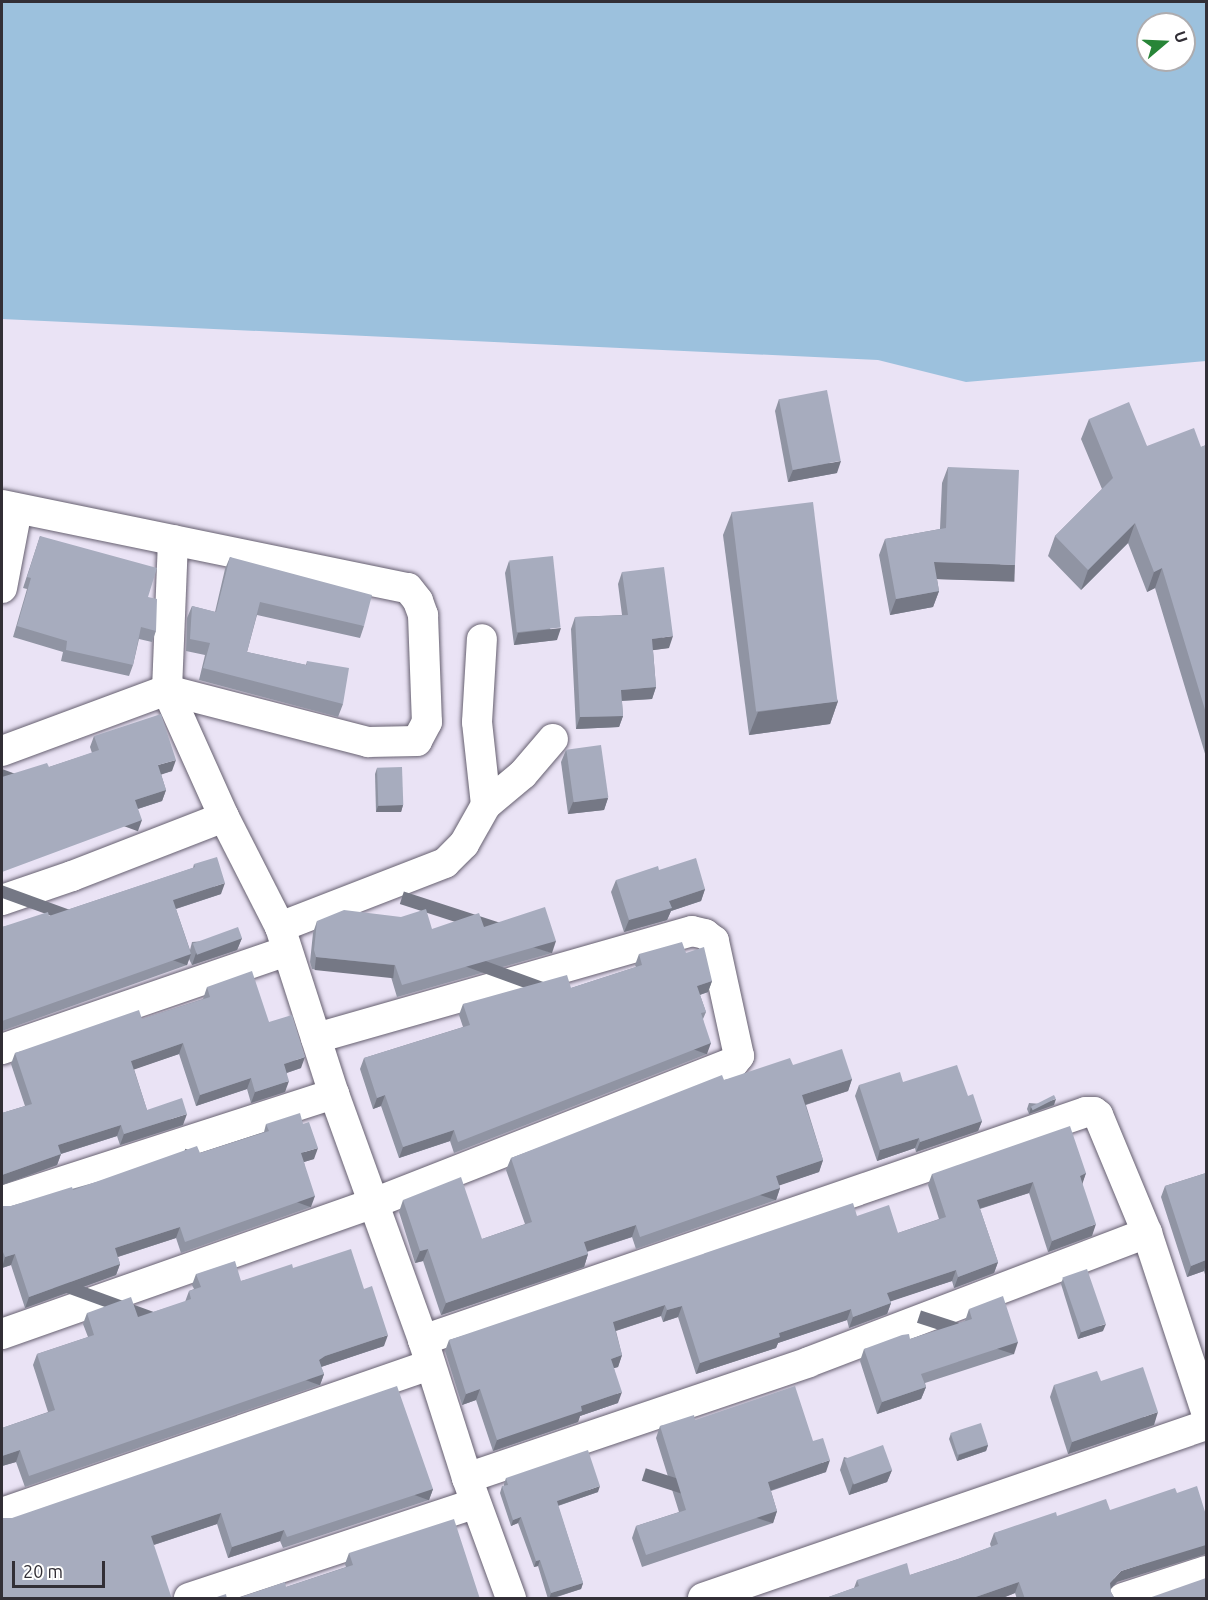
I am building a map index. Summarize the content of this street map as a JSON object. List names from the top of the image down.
{
  "scale_bar": "20 m",
  "north": "right"
}
